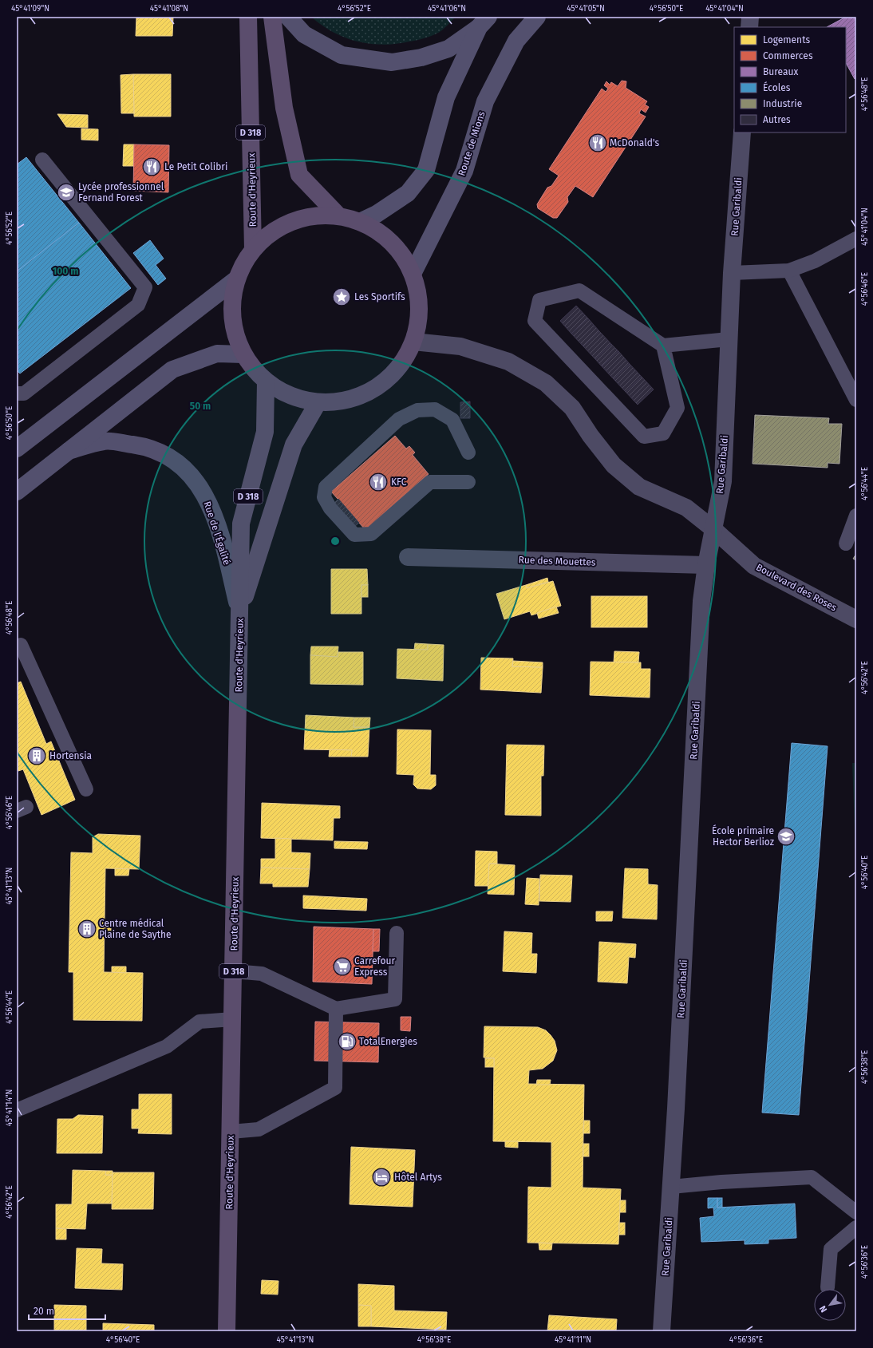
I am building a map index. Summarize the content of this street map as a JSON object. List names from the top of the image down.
{
  "streets": {
    "main road": ["D 318", "Route d'Heyrieux"],
    "street": [
      "Route de Mions",
      "Rue Garibaldi",
      "Rue de l'Égalité",
      "Rue des Mouettes",
      "Boulevard des Roses"
    ]
  },
  "crossings": [
    ["Route d'Heyrieux", "Rue de l'Égalité"],
    ["Rue Garibaldi", "Rue des Mouettes"],
    ["Rue Garibaldi", "Boulevard des Roses"]
  ],
  "places": {
    "restaurant": ["McDonald's", "Le Petit Colibri", "KFC"],
    "school or university": ["Lycée professionnel Fernand Forest", "École primaire Hector Berlioz"],
    "place": ["Les Sportifs"],
    "building": ["Hortensia", "Centre médical Plaine de Saythe"],
    "supermarket": ["Carrefour Express"],
    "fuel station": ["TotalEnergies"],
    "hotel": ["Hôtel Artys"]
  },
  "legend": [
    "Logements",
    "Commerces",
    "Bureaux",
    "Écoles",
    "Industrie",
    "Autres"
  ],
  "scale_bar": "20 m",
  "north": "bottom left",
  "coordinates": [
    "45°41'09\"N",
    "45°41'08\"N",
    "4°56'52\"E",
    "45°41'06\"N",
    "45°41'05\"N",
    "4°56'50\"E",
    "45°41'04\"N",
    "4°56'48\"E",
    "4°56'46\"E",
    "4°56'44\"E",
    "4°56'42\"E",
    "4°56'40\"E",
    "45°41'13\"N",
    "4°56'38\"E",
    "45°41'14\"N",
    "4°56'36\"E",
    "45°41'11\"N"
  ],
  "rings": ["100 m", "50 m"]
}
